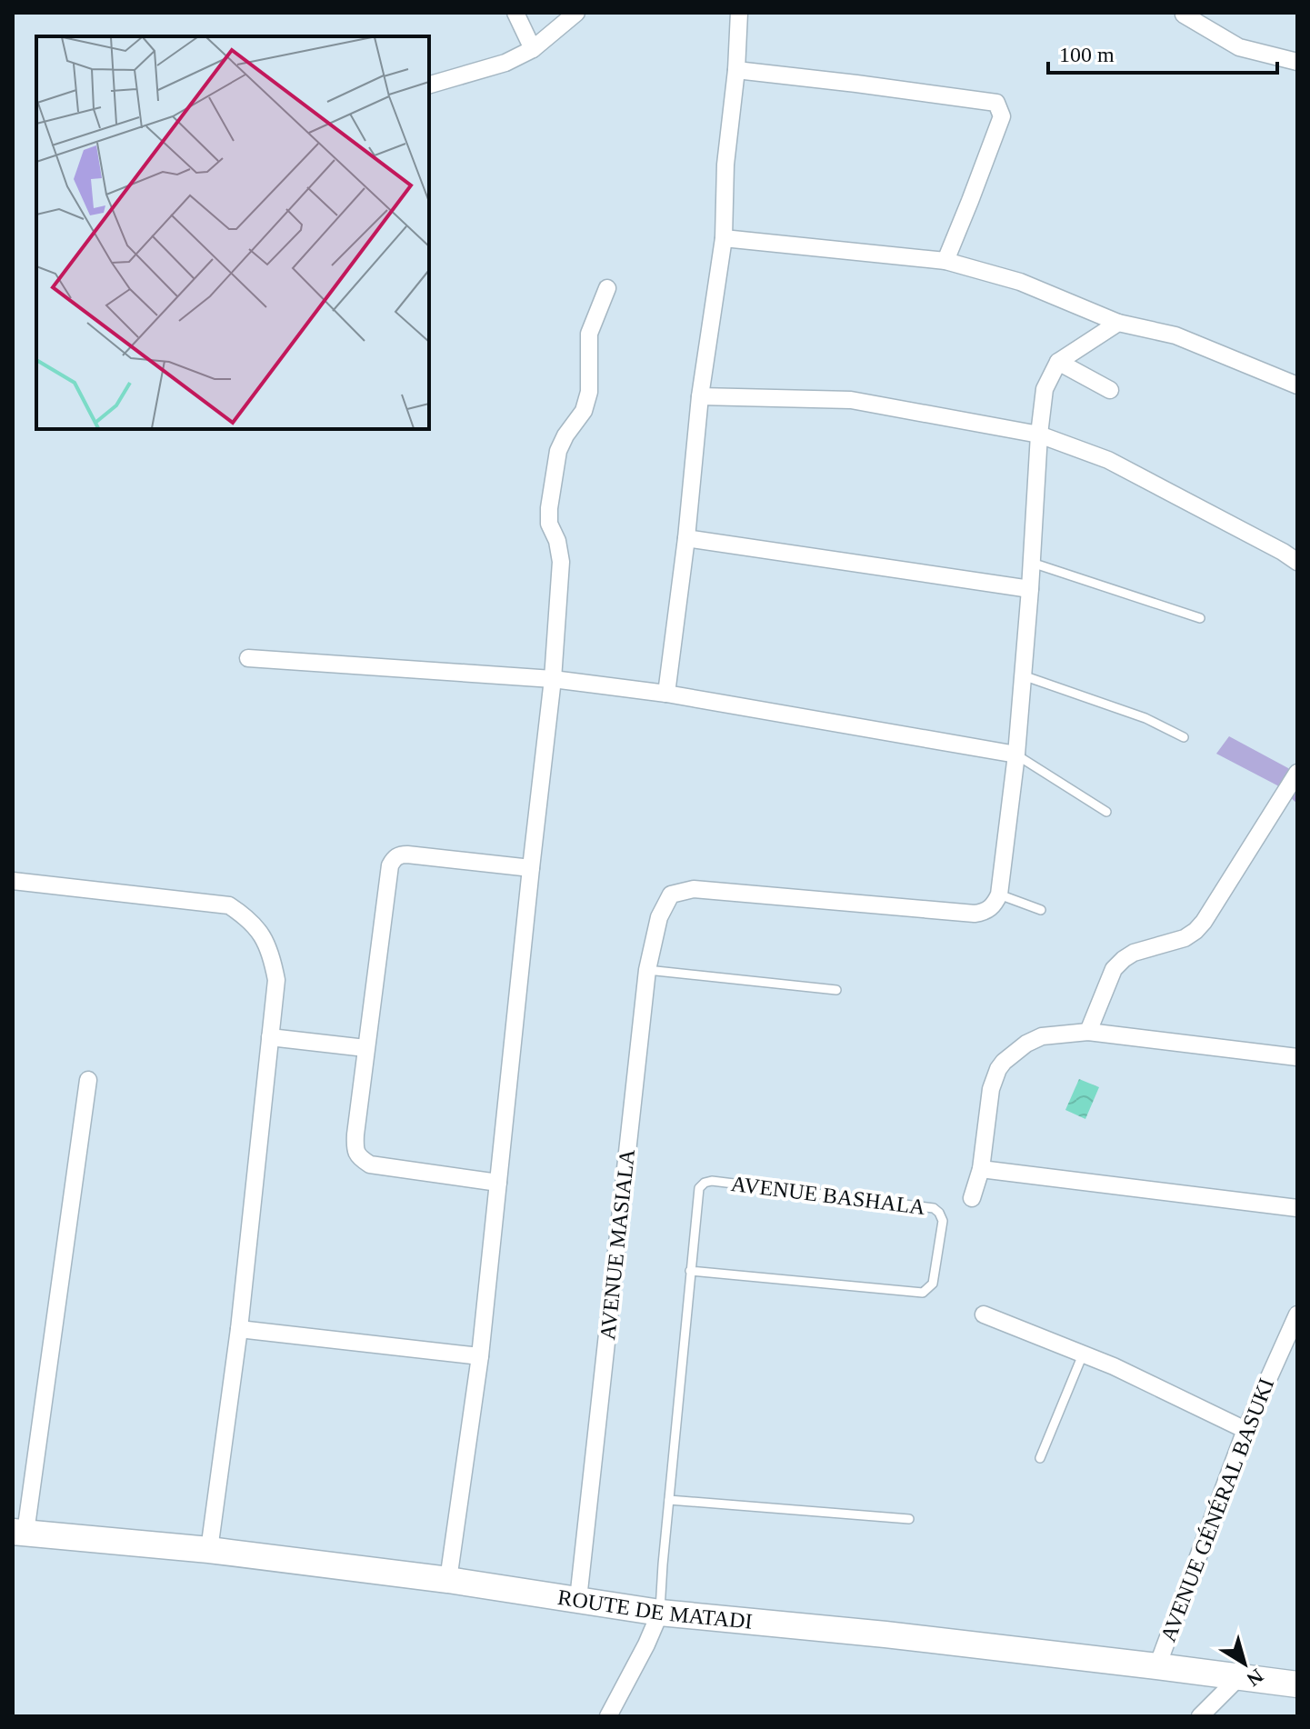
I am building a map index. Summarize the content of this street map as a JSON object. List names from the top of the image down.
{
  "streets": {
    "main road": ["ROUTE DE MATADI"],
    "street": ["AVENUE MASIALA", "AVENUE GÉNÉRAL BASUKI"],
    "lane": ["AVENUE BASHALA"]
  },
  "crossings": [
    ["AVENUE BASHALA", "ROUTE DE MATADI"],
    ["AVENUE MASIALA", "ROUTE DE MATADI"],
    ["AVENUE GÉNÉRAL BASUKI", "ROUTE DE MATADI"]
  ],
  "scale_bar": "100 m",
  "north": "bottom right"
}
